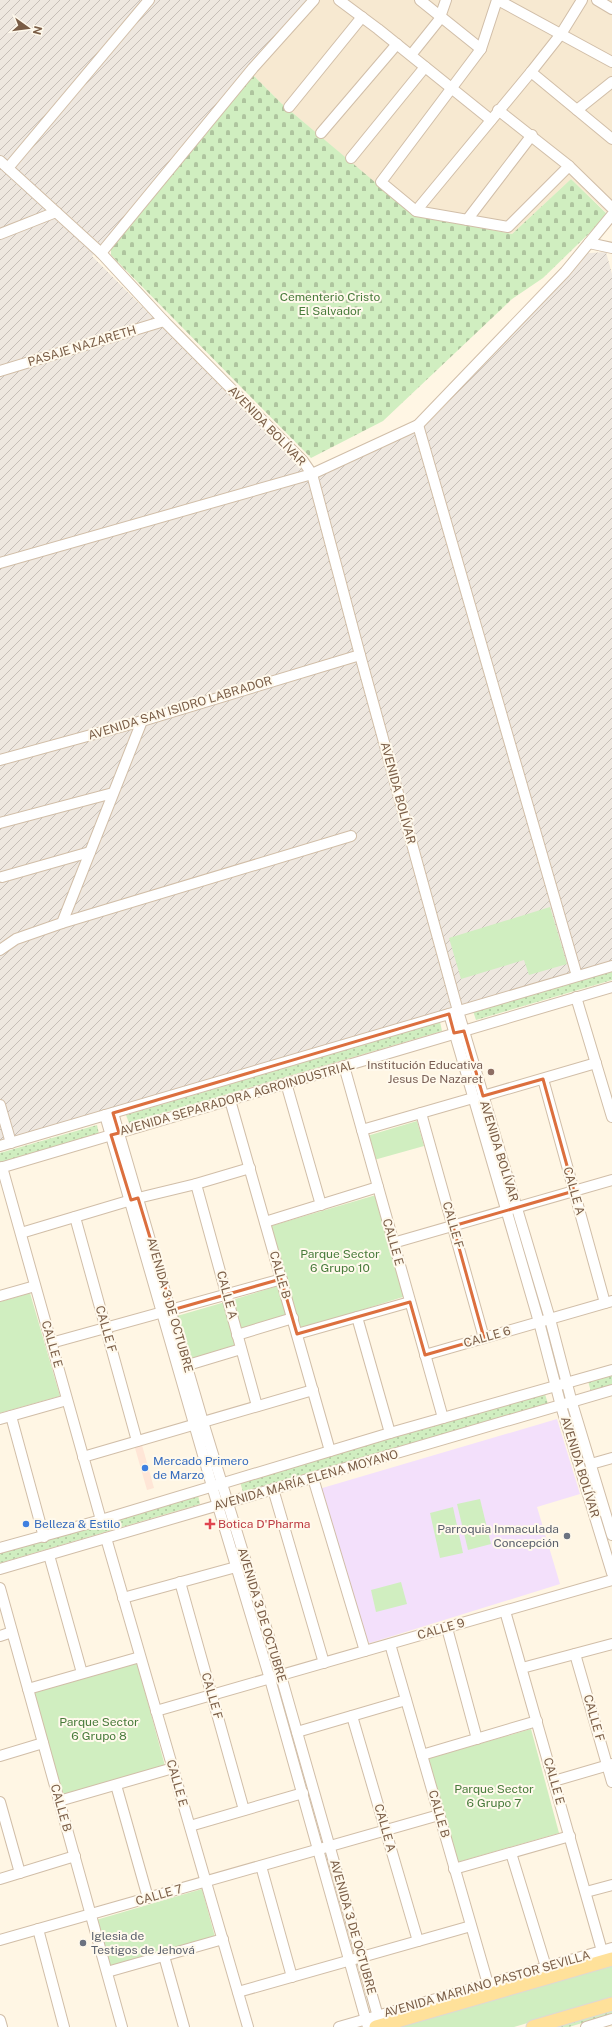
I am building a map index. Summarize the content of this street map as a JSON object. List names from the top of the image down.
{
  "streets": {
    "main road": ["AVENIDA MARIANO PASTOR SEVILLA"],
    "street": [
      "PASAJE NAZARETH",
      "AVENIDA BOLÍVAR",
      "AVENIDA SAN ISIDRO LABRADOR",
      "AVENIDA SEPARADORA AGROINDUSTRIAL",
      "CALLE A",
      "CALLE F",
      "CALLE E",
      "CALLE B",
      "AVENIDA 3 DE OCTUBRE",
      "CALLE 6",
      "AVENIDA MARÍA ELENA MOYANO",
      "CALLE 9",
      "CALLE 7"
    ]
  },
  "crossings": [
    ["PASAJE NAZARETH", "AVENIDA BOLÍVAR"],
    ["AVENIDA BOLÍVAR", "AVENIDA SAN ISIDRO LABRADOR"],
    ["AVENIDA BOLÍVAR", "AVENIDA SEPARADORA AGROINDUSTRIAL"],
    ["AVENIDA BOLÍVAR", "CALLE 6"],
    ["AVENIDA BOLÍVAR", "AVENIDA MARÍA ELENA MOYANO"],
    ["AVENIDA SEPARADORA AGROINDUSTRIAL", "CALLE E"],
    ["AVENIDA SEPARADORA AGROINDUSTRIAL", "CALLE B"],
    ["AVENIDA SEPARADORA AGROINDUSTRIAL", "AVENIDA 3 DE OCTUBRE"],
    ["CALLE A", "CALLE 6"],
    ["CALLE A", "CALLE 7"],
    ["CALLE F", "CALLE 6"],
    ["CALLE E", "CALLE 6"],
    ["CALLE E", "AVENIDA MARÍA ELENA MOYANO"],
    ["CALLE E", "CALLE 9"],
    ["CALLE E", "CALLE 7"],
    ["CALLE E", "AVENIDA MARIANO PASTOR SEVILLA"],
    ["CALLE B", "AVENIDA MARÍA ELENA MOYANO"],
    ["CALLE B", "CALLE 9"],
    ["CALLE B", "CALLE 7"],
    ["CALLE B", "AVENIDA MARIANO PASTOR SEVILLA"],
    ["AVENIDA 3 DE OCTUBRE", "AVENIDA MARÍA ELENA MOYANO"],
    ["AVENIDA 3 DE OCTUBRE", "CALLE 9"],
    ["AVENIDA 3 DE OCTUBRE", "CALLE 7"],
    ["AVENIDA 3 DE OCTUBRE", "AVENIDA MARIANO PASTOR SEVILLA"]
  ],
  "parks": [
    "Cementerio Cristo El Salvador",
    "Parque Sector 6 Grupo 10",
    "Parque Sector 6 Grupo 8",
    "Parque Sector 6 Grupo 7"
  ],
  "places": {
    "other": [
      "Institución Educativa Jesus De Nazaret",
      "Mercado Primero de Marzo",
      "Belleza & Estilo",
      "Parroquia Inmaculada Concepción",
      "Iglesia de Testigos de Jehová"
    ],
    "health": ["Botica D'Pharma"]
  },
  "north": "right"
}
